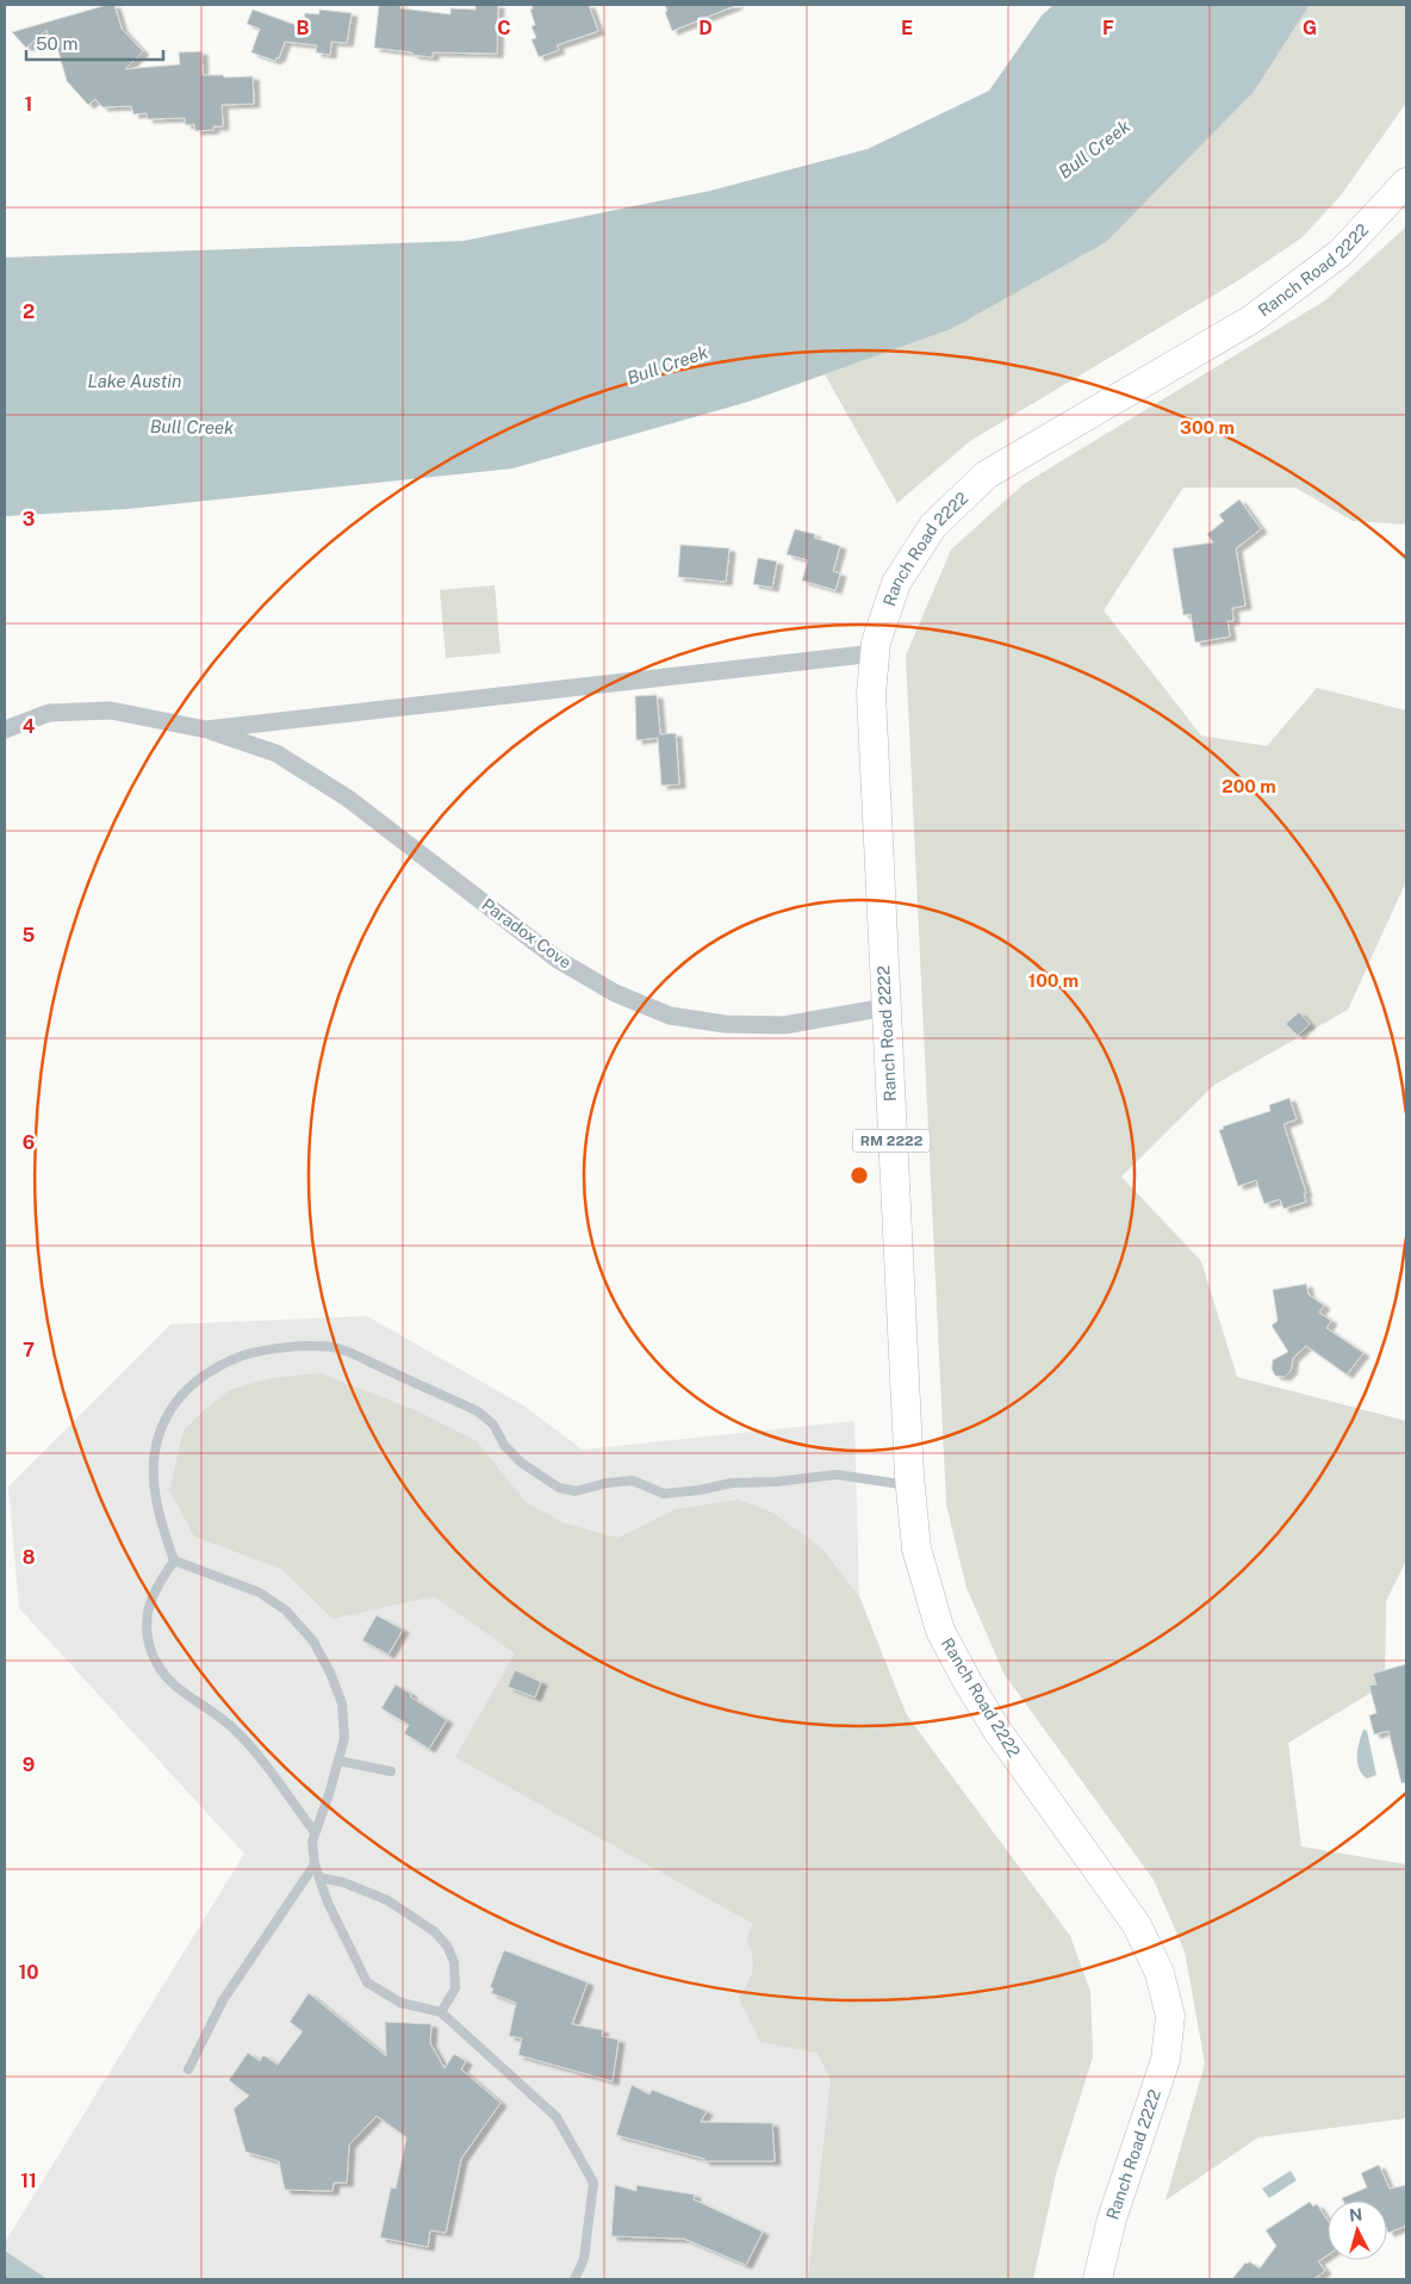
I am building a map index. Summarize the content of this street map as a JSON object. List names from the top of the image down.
{
  "streets": {
    "main road": ["Ranch Road 2222", "RM 2222"],
    "street": ["Paradox Cove"]
  },
  "crossings": [
    ["Ranch Road 2222", "Paradox Cove"]
  ],
  "water": ["Bull Creek", "Lake Austin"],
  "scale_bar": "50 m",
  "north": "top",
  "grid": {
    "columns": [
      "B",
      "C",
      "D",
      "E",
      "F",
      "G"
    ],
    "rows": [
      "1",
      "2",
      "3",
      "4",
      "5",
      "6",
      "7",
      "8",
      "9",
      "10",
      "11"
    ]
  },
  "rings": ["300 m", "200 m", "100 m"]
}
